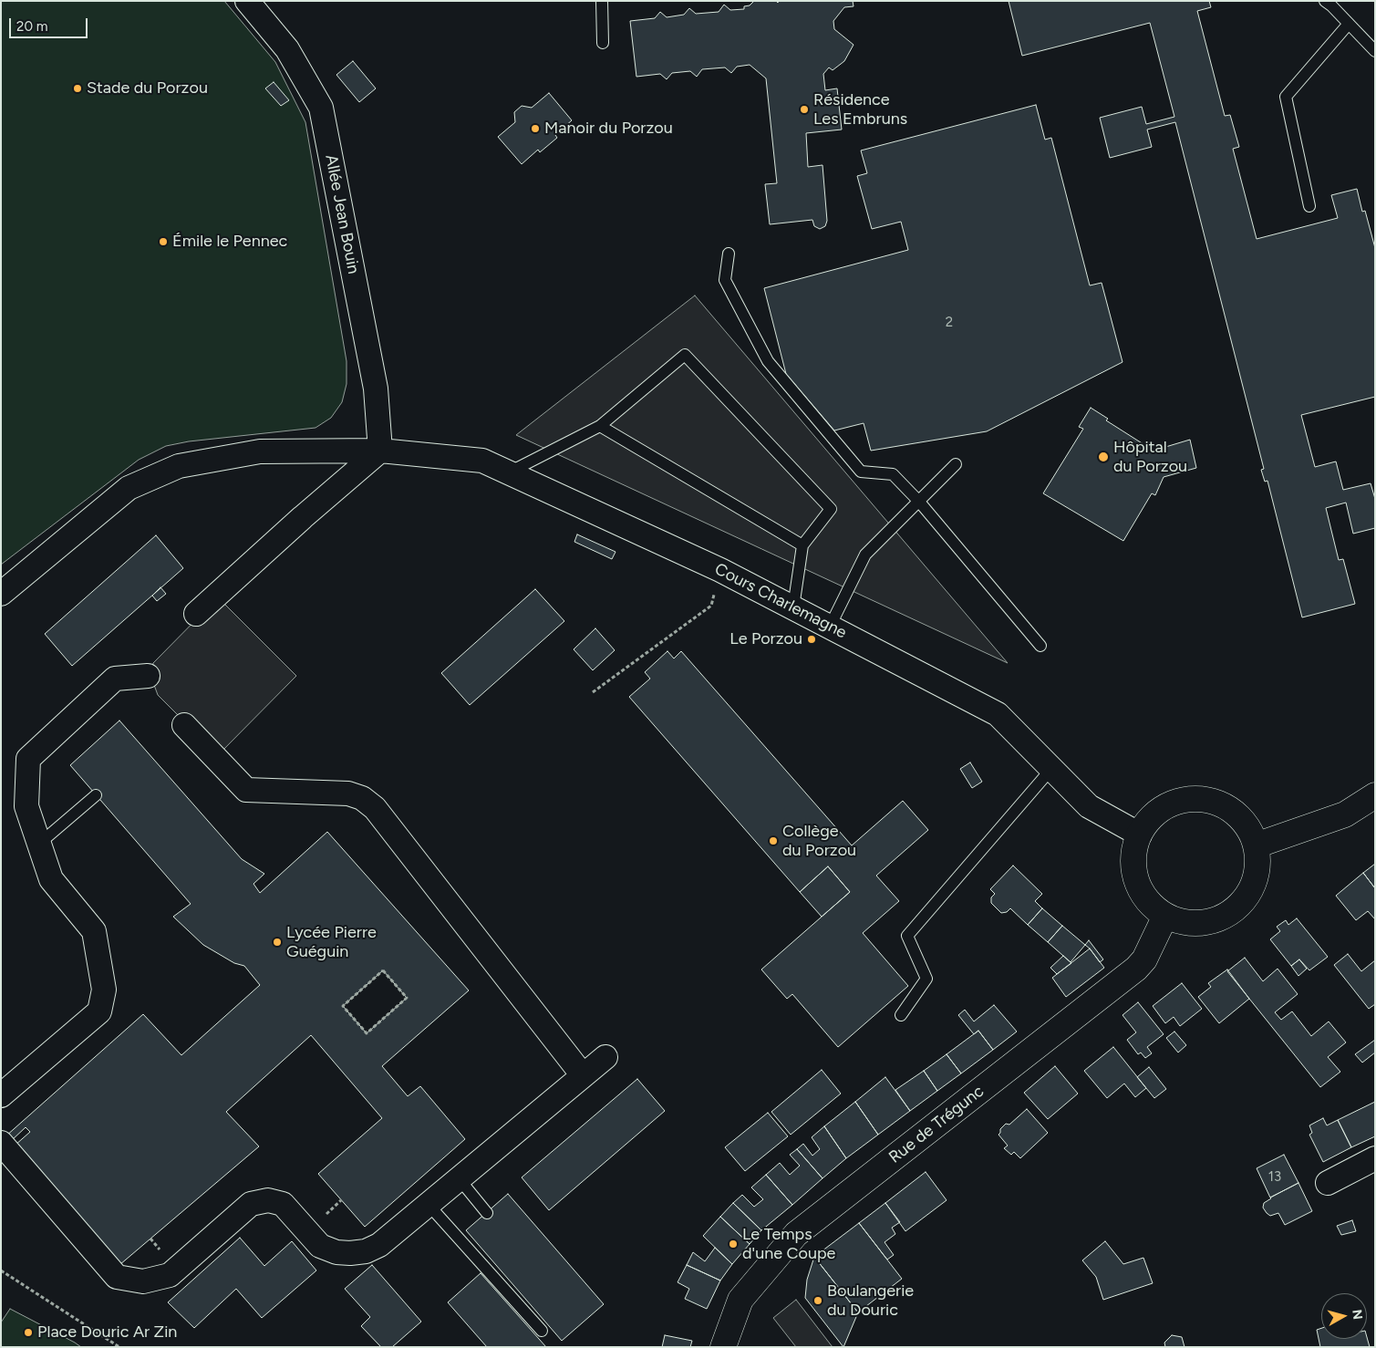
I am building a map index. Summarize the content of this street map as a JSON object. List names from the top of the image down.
{
  "streets": {
    "main road": ["Rue de Trégunc"],
    "street": ["Allée Jean Bouin", "Cours Charlemagne"]
  },
  "crossings": [
    ["Allée Jean Bouin", "Cours Charlemagne"],
    ["Cours Charlemagne", "Rue de Trégunc"]
  ],
  "places": [
    "Stade du Porzou",
    "Résidence Les Embruns",
    "Manoir du Porzou",
    "Émile le Pennec",
    "Hôpital du Porzou",
    "Le Porzou",
    "Collège du Porzou",
    "Lycée Pierre Guéguin",
    "Le Temps d'une Coupe",
    "Boulangerie du Douric",
    "Place Douric Ar Zin"
  ],
  "house_numbers": ["2", "13"],
  "scale_bar": "20 m",
  "north": "right"
}
